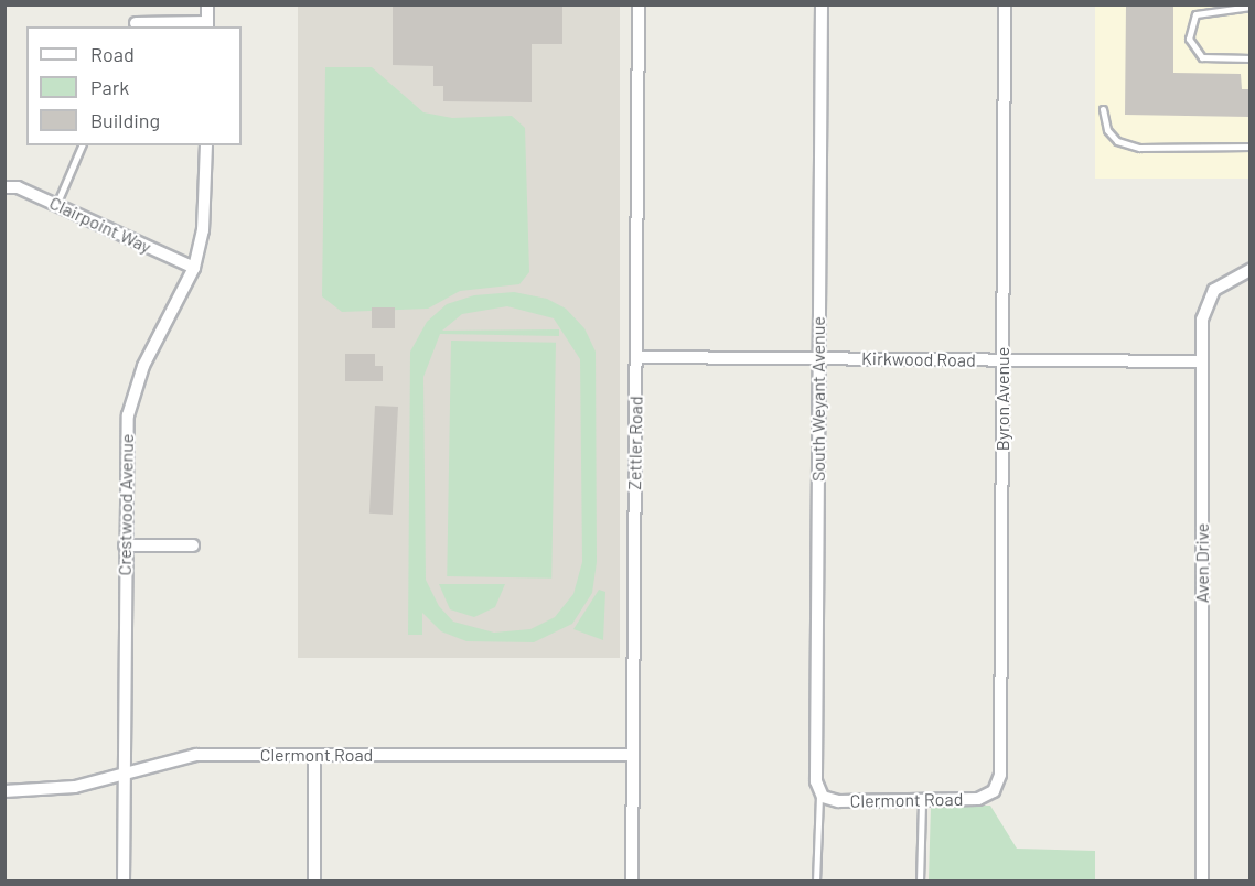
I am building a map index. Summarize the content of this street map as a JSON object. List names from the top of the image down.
{
  "streets": {
    "street": [
      "Clairpoint Way",
      "Kirkwood Road",
      "South Weyant Avenue",
      "Byron Avenue",
      "Zettler Road",
      "Crestwood Avenue",
      "Aven Drive",
      "Clermont Road"
    ]
  },
  "crossings": [
    ["Clairpoint Way", "Crestwood Avenue"],
    ["Kirkwood Road", "South Weyant Avenue"],
    ["Kirkwood Road", "Byron Avenue"],
    ["Kirkwood Road", "Zettler Road"],
    ["Kirkwood Road", "Aven Drive"],
    ["South Weyant Avenue", "Clermont Road"],
    ["Byron Avenue", "Clermont Road"],
    ["Zettler Road", "Clermont Road"],
    ["Crestwood Avenue", "Clermont Road"]
  ],
  "legend": ["Road", "Park", "Building"]
}
